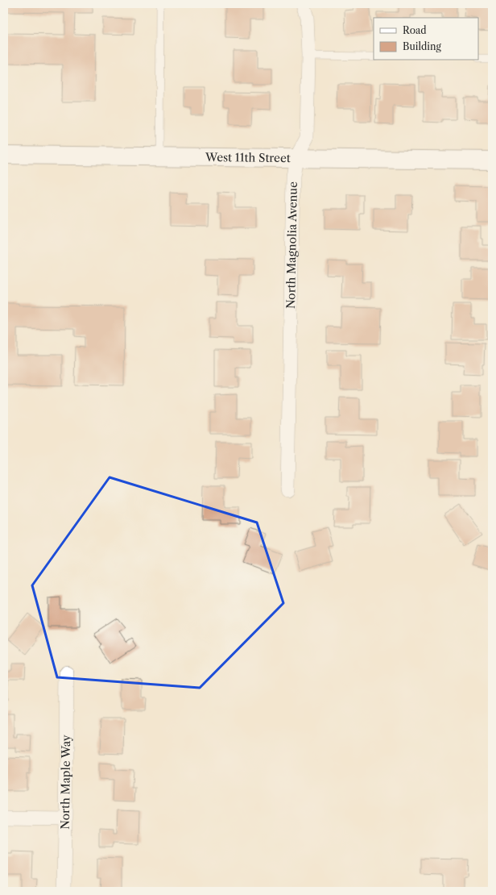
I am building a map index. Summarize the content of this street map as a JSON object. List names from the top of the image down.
{
  "streets": {
    "street": ["West 11th Street", "North Magnolia Avenue", "North Maple Way"]
  },
  "crossings": [
    ["West 11th Street", "North Magnolia Avenue"]
  ],
  "legend": ["Road", "Building"]
}
